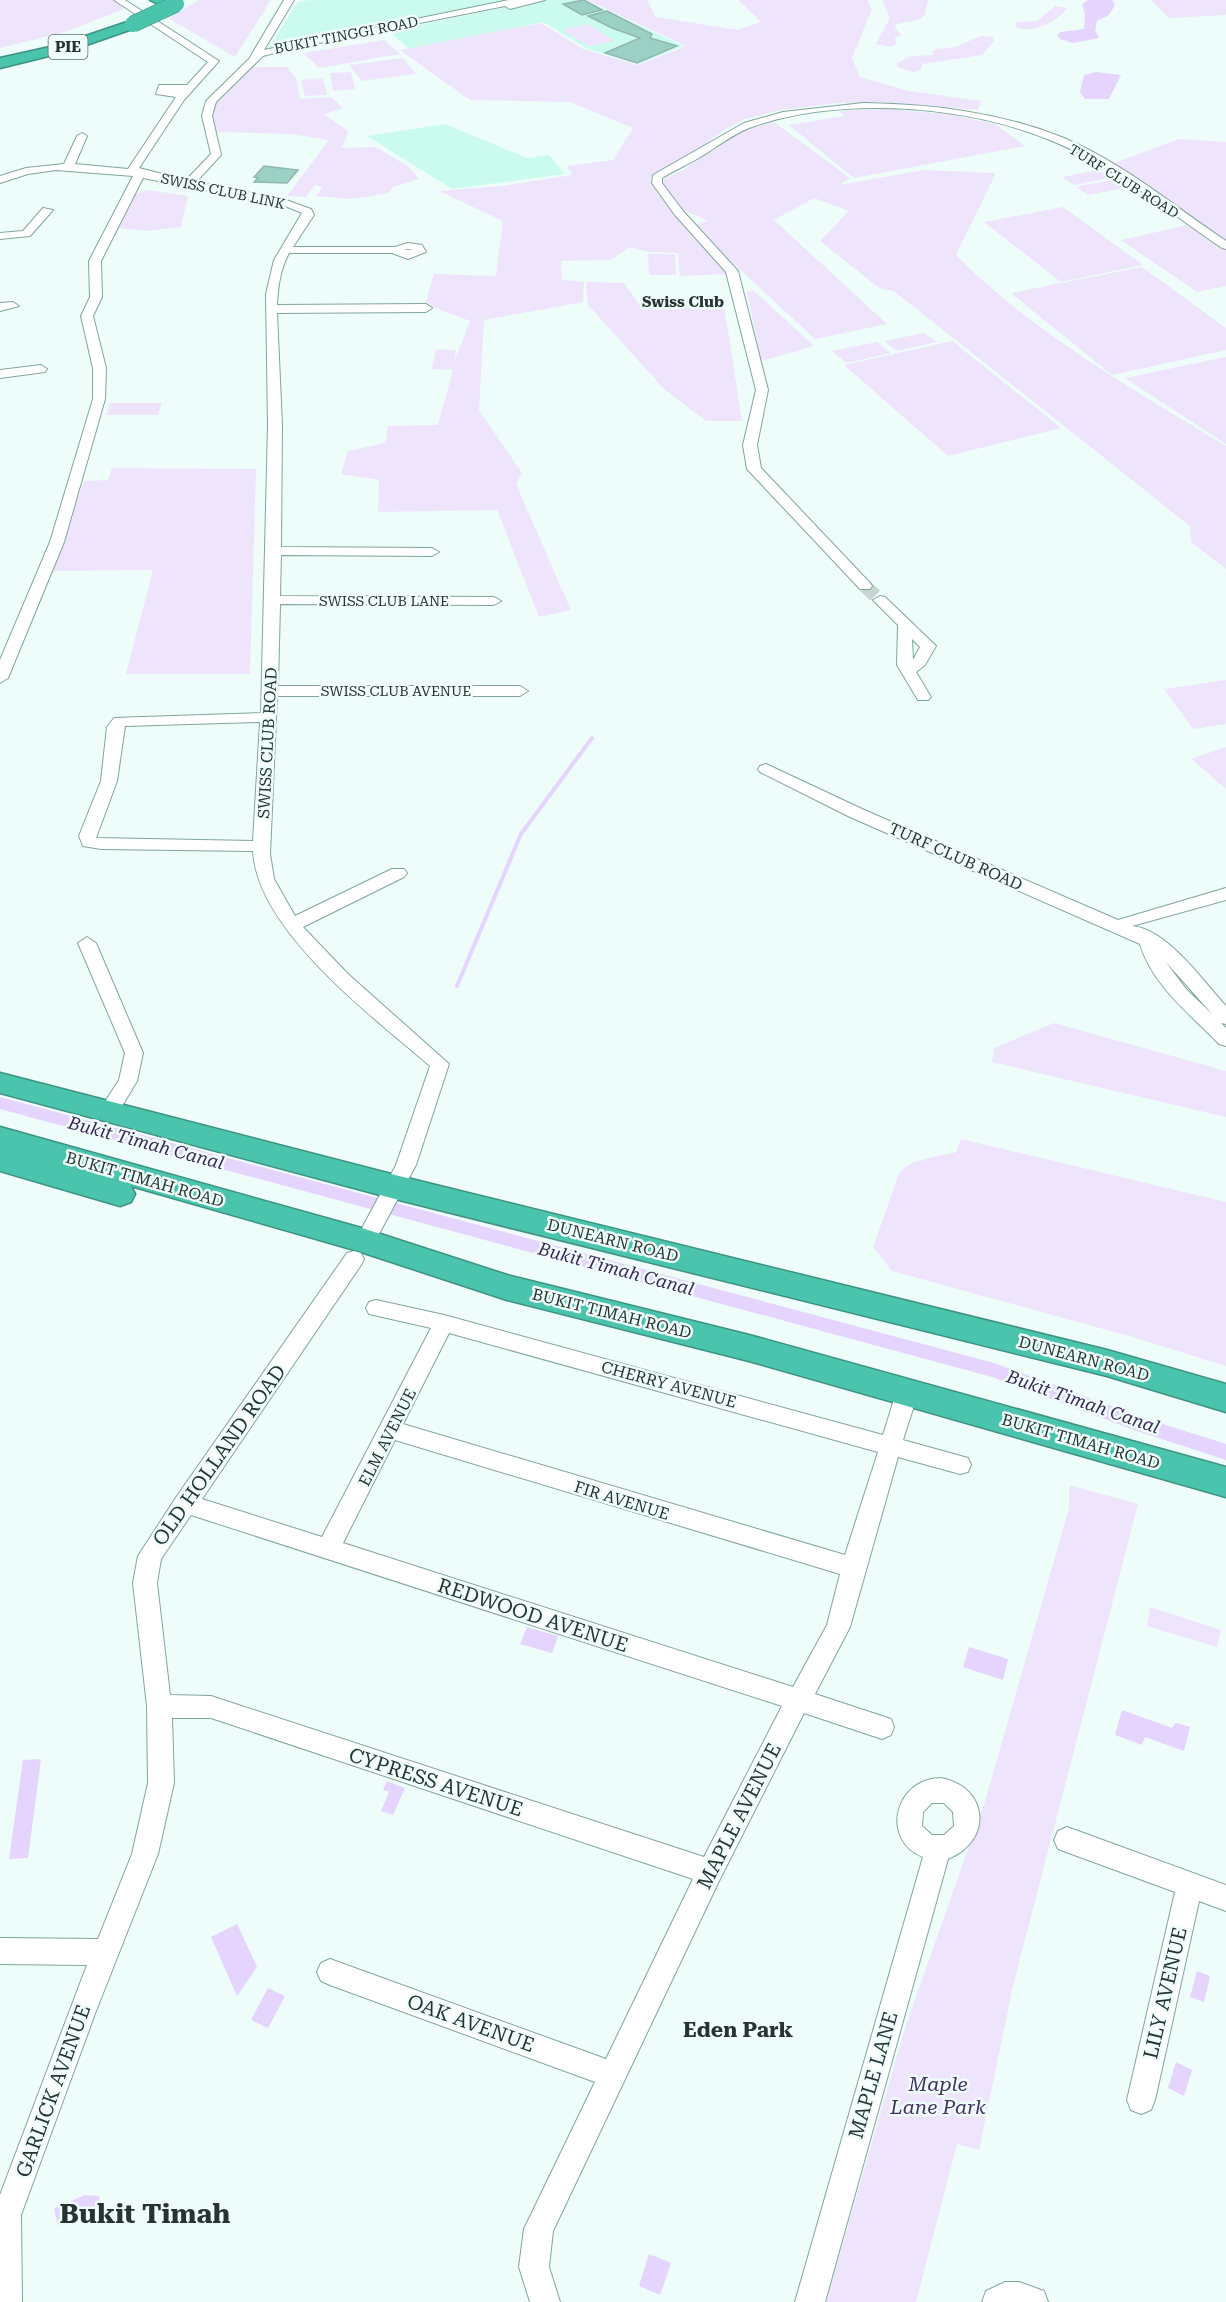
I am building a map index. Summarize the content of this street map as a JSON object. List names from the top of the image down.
{
  "streets": {
    "highway": ["PIE", "BUKIT TIMAH ROAD", "DUNEARN ROAD"],
    "street": [
      "BUKIT TINGGI ROAD",
      "TURF CLUB ROAD",
      "SWISS CLUB LINK",
      "SWISS CLUB LANE",
      "SWISS CLUB AVENUE",
      "SWISS CLUB ROAD",
      "CHERRY AVENUE",
      "ELM AVENUE",
      "OLD HOLLAND ROAD",
      "FIR AVENUE",
      "REDWOOD AVENUE",
      "CYPRESS AVENUE",
      "MAPLE AVENUE",
      "LILY AVENUE",
      "OAK AVENUE",
      "MAPLE LANE",
      "GARLICK AVENUE"
    ]
  },
  "crossings": [
    ["BUKIT TINGGI ROAD", "SWISS CLUB LINK"],
    ["SWISS CLUB LINK", "SWISS CLUB ROAD"],
    ["SWISS CLUB LANE", "SWISS CLUB ROAD"],
    ["SWISS CLUB AVENUE", "SWISS CLUB ROAD"],
    ["SWISS CLUB ROAD", "DUNEARN ROAD"],
    ["SWISS CLUB ROAD", "OLD HOLLAND ROAD"],
    ["BUKIT TIMAH ROAD", "OLD HOLLAND ROAD"],
    ["BUKIT TIMAH ROAD", "MAPLE AVENUE"],
    ["DUNEARN ROAD", "OLD HOLLAND ROAD"],
    ["CHERRY AVENUE", "ELM AVENUE"],
    ["CHERRY AVENUE", "MAPLE AVENUE"],
    ["ELM AVENUE", "FIR AVENUE"],
    ["ELM AVENUE", "REDWOOD AVENUE"],
    ["OLD HOLLAND ROAD", "REDWOOD AVENUE"],
    ["OLD HOLLAND ROAD", "CYPRESS AVENUE"],
    ["OLD HOLLAND ROAD", "GARLICK AVENUE"],
    ["FIR AVENUE", "MAPLE AVENUE"],
    ["REDWOOD AVENUE", "MAPLE AVENUE"],
    ["CYPRESS AVENUE", "MAPLE AVENUE"],
    ["MAPLE AVENUE", "OAK AVENUE"]
  ],
  "districts": ["Swiss Club", "Eden Park", "Bukit Timah"],
  "water": ["Bukit Timah Canal"],
  "parks": ["Maple Lane Park"]
}
